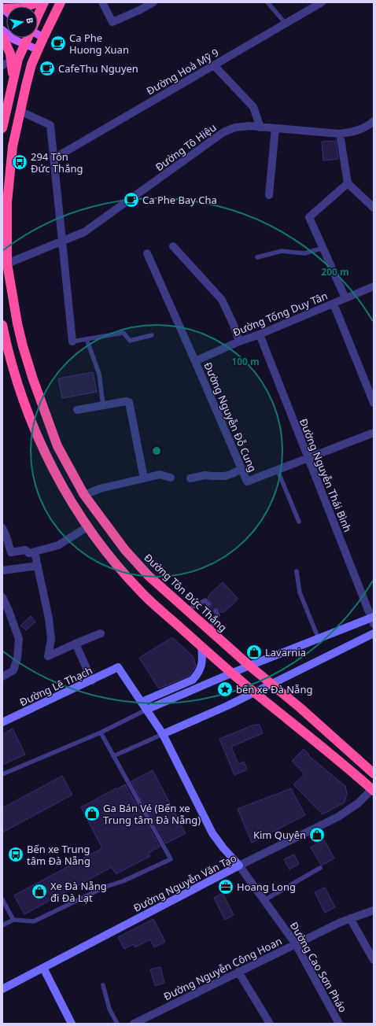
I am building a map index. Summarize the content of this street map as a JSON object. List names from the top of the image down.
{
  "streets": {
    "highway": ["Đường Tôn Đức Thắng"],
    "street": [
      "Đường Hoà Mỹ 9",
      "Đường Tô Hiệu",
      "Đường Tống Duy Tân",
      "Đường Nguyễn Đỗ Cung",
      "Đường Nguyễn Thái Bình",
      "Đường Lê Thạch",
      "Đường Nguyễn Văn Tạo",
      "Đường Cao Sơn Pháo",
      "Đường Nguyễn Công Hoan"
    ]
  },
  "crossings": [
    ["Đường Tô Hiệu", "Đường Tôn Đức Thắng"],
    ["Đường Tống Duy Tân", "Đường Nguyễn Đỗ Cung"],
    ["Đường Tống Duy Tân", "Đường Nguyễn Thái Bình"],
    ["Đường Nguyễn Đỗ Cung", "Đường Nguyễn Thái Bình"],
    ["Đường Lê Thạch", "Đường Cao Sơn Pháo"],
    ["Đường Nguyễn Văn Tạo", "Đường Cao Sơn Pháo"],
    ["Đường Cao Sơn Pháo", "Đường Nguyễn Công Hoan"]
  ],
  "places": {
    "cafe": ["Ca Phe Huong Xuan", "CafeThu Nguyen", "Ca Phe Bay Cha"],
    "bus stop": ["294 Tôn Đức Thắng", "Bến xe Trung tâm Đà Nẵng"],
    "shop": [
      "Lavarnia",
      "Ga Bán Vé (Bến xe Trung tâm Đà Nẵng)",
      "Kim Quyên",
      "Xe Đà Nẵng đi Đà Lạt"
    ],
    "place": ["bến xe Đà Nẵng"],
    "office": ["Hoang Long"]
  },
  "north": "right",
  "rings": ["200 m", "100 m"]
}
